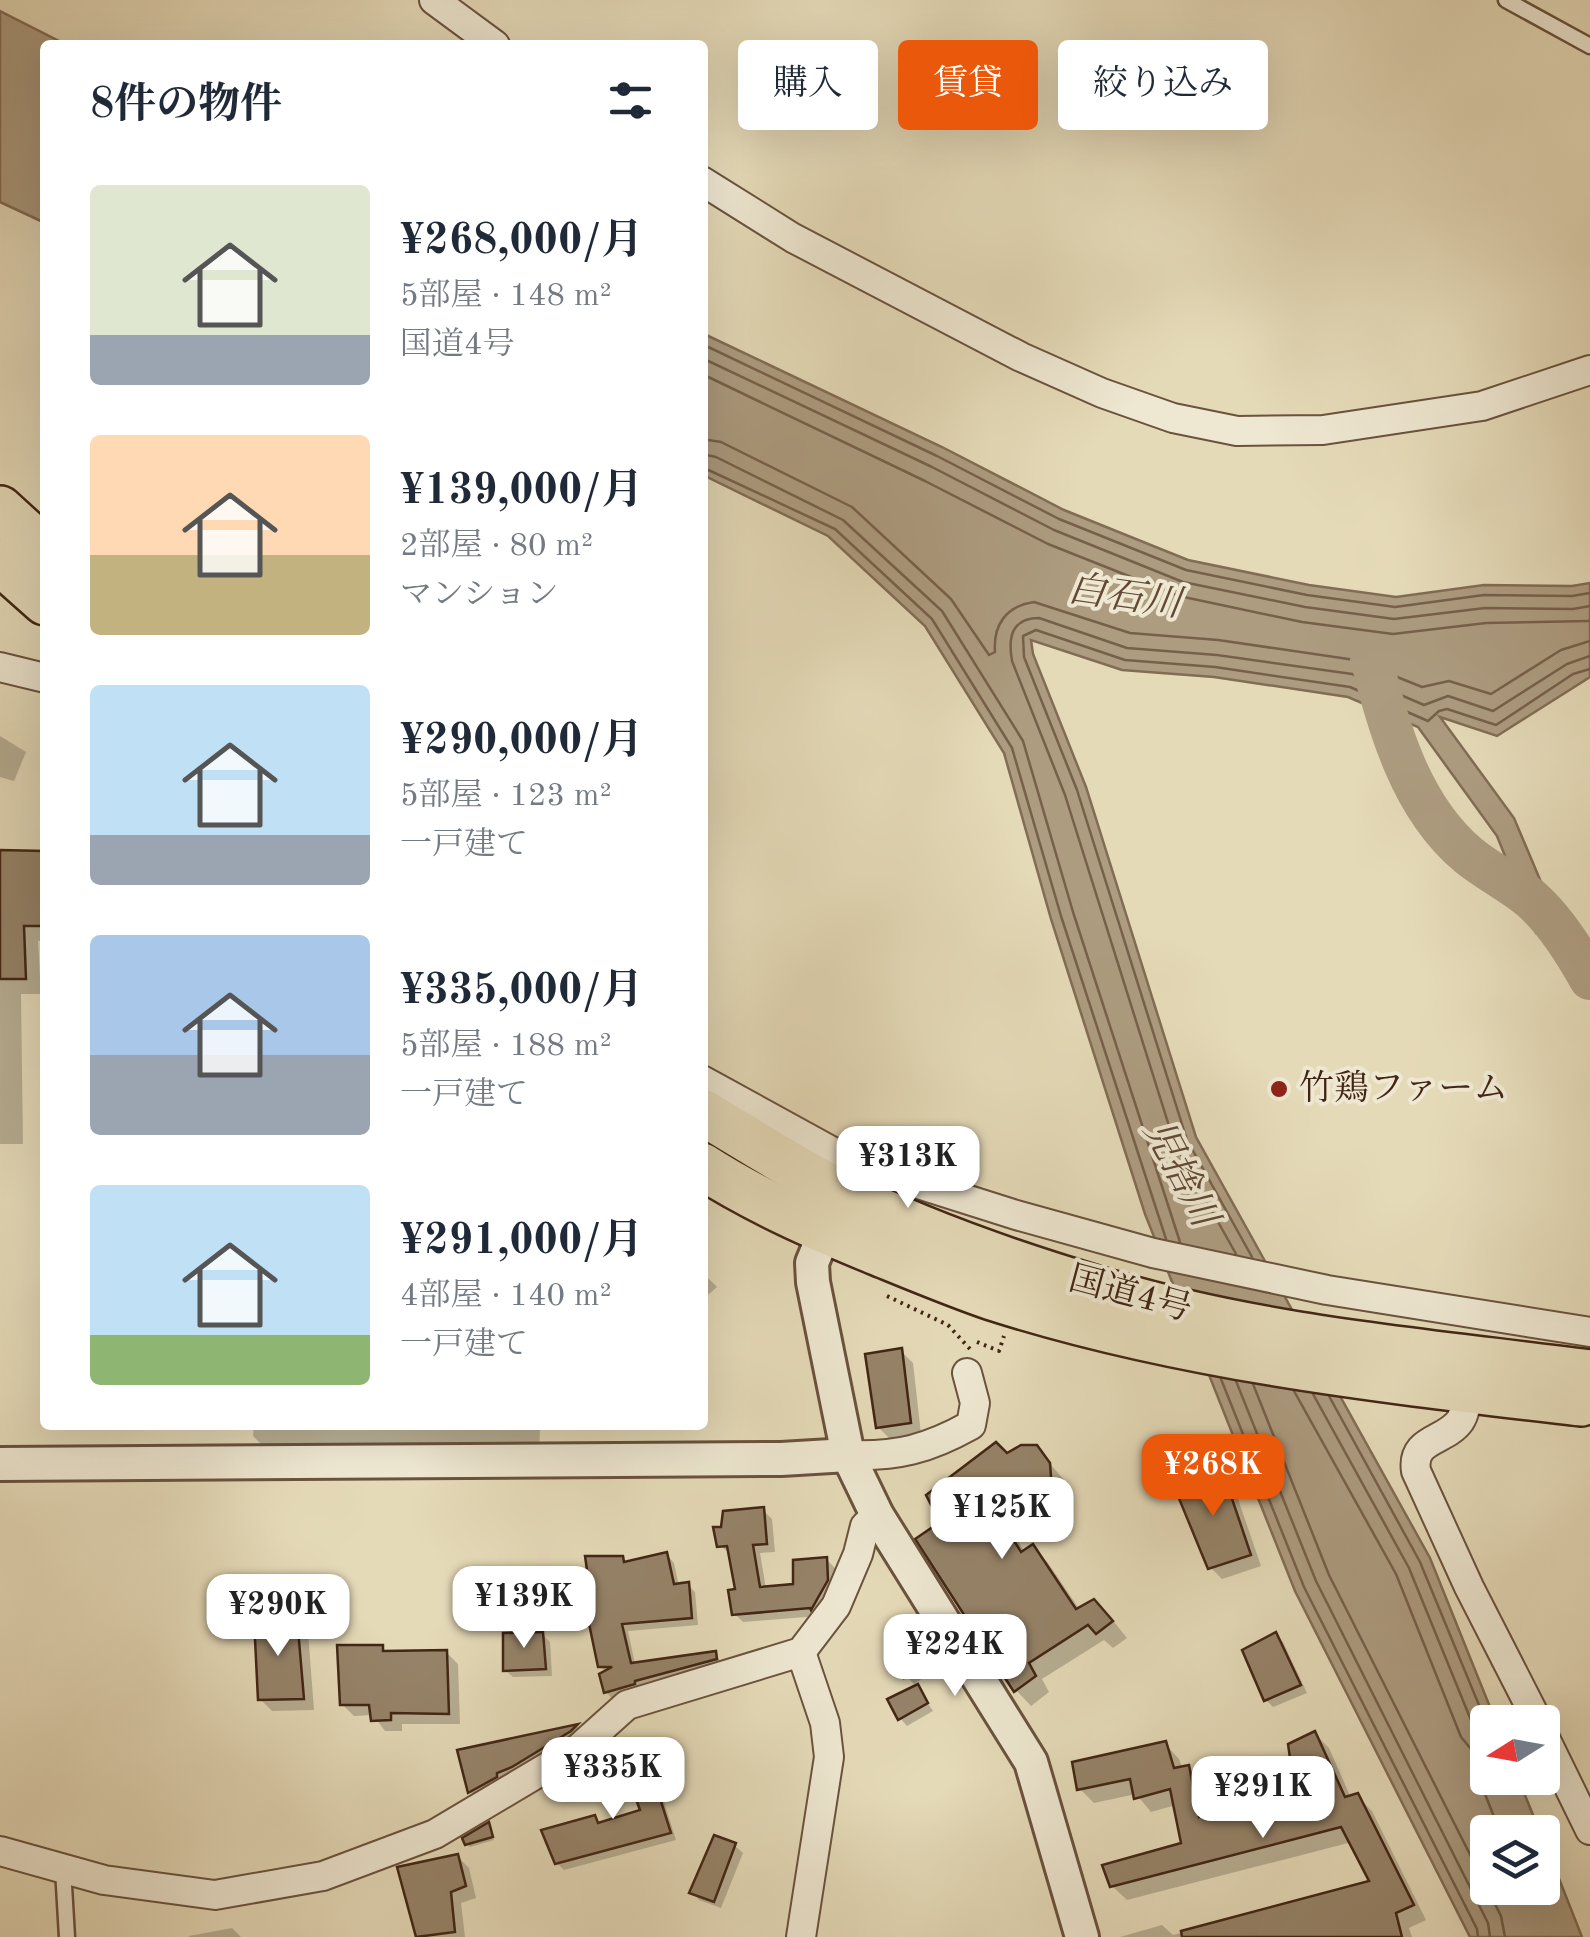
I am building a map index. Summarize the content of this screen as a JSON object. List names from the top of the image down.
{
  "streets": {
    "highway": ["国道4号"]
  },
  "water": ["白石川", "児捨川"],
  "places": ["竹鶏ファーム"],
  "north": "left",
  "page": {
    "chip": ["購入", "賃貸", "絞り込み"],
    "heading": "8件の物件",
    "list": [
      {
        "name": "¥268,000/月",
        "note": "5部屋 · 148 m² · 国道4号"
      },
      {
        "name": "¥139,000/月",
        "note": "2部屋 · 80 m² · マンション"
      },
      {
        "name": "¥290,000/月",
        "note": "5部屋 · 123 m² · 一戸建て"
      },
      {
        "name": "¥335,000/月",
        "note": "5部屋 · 188 m² · 一戸建て"
      },
      {
        "name": "¥291,000/月",
        "note": "4部屋 · 140 m² · 一戸建て"
      }
    ],
    "price": [
      "¥313K",
      "¥268K",
      "¥125K",
      "¥139K",
      "¥290K",
      "¥224K",
      "¥335K",
      "¥291K"
    ]
  }
}
